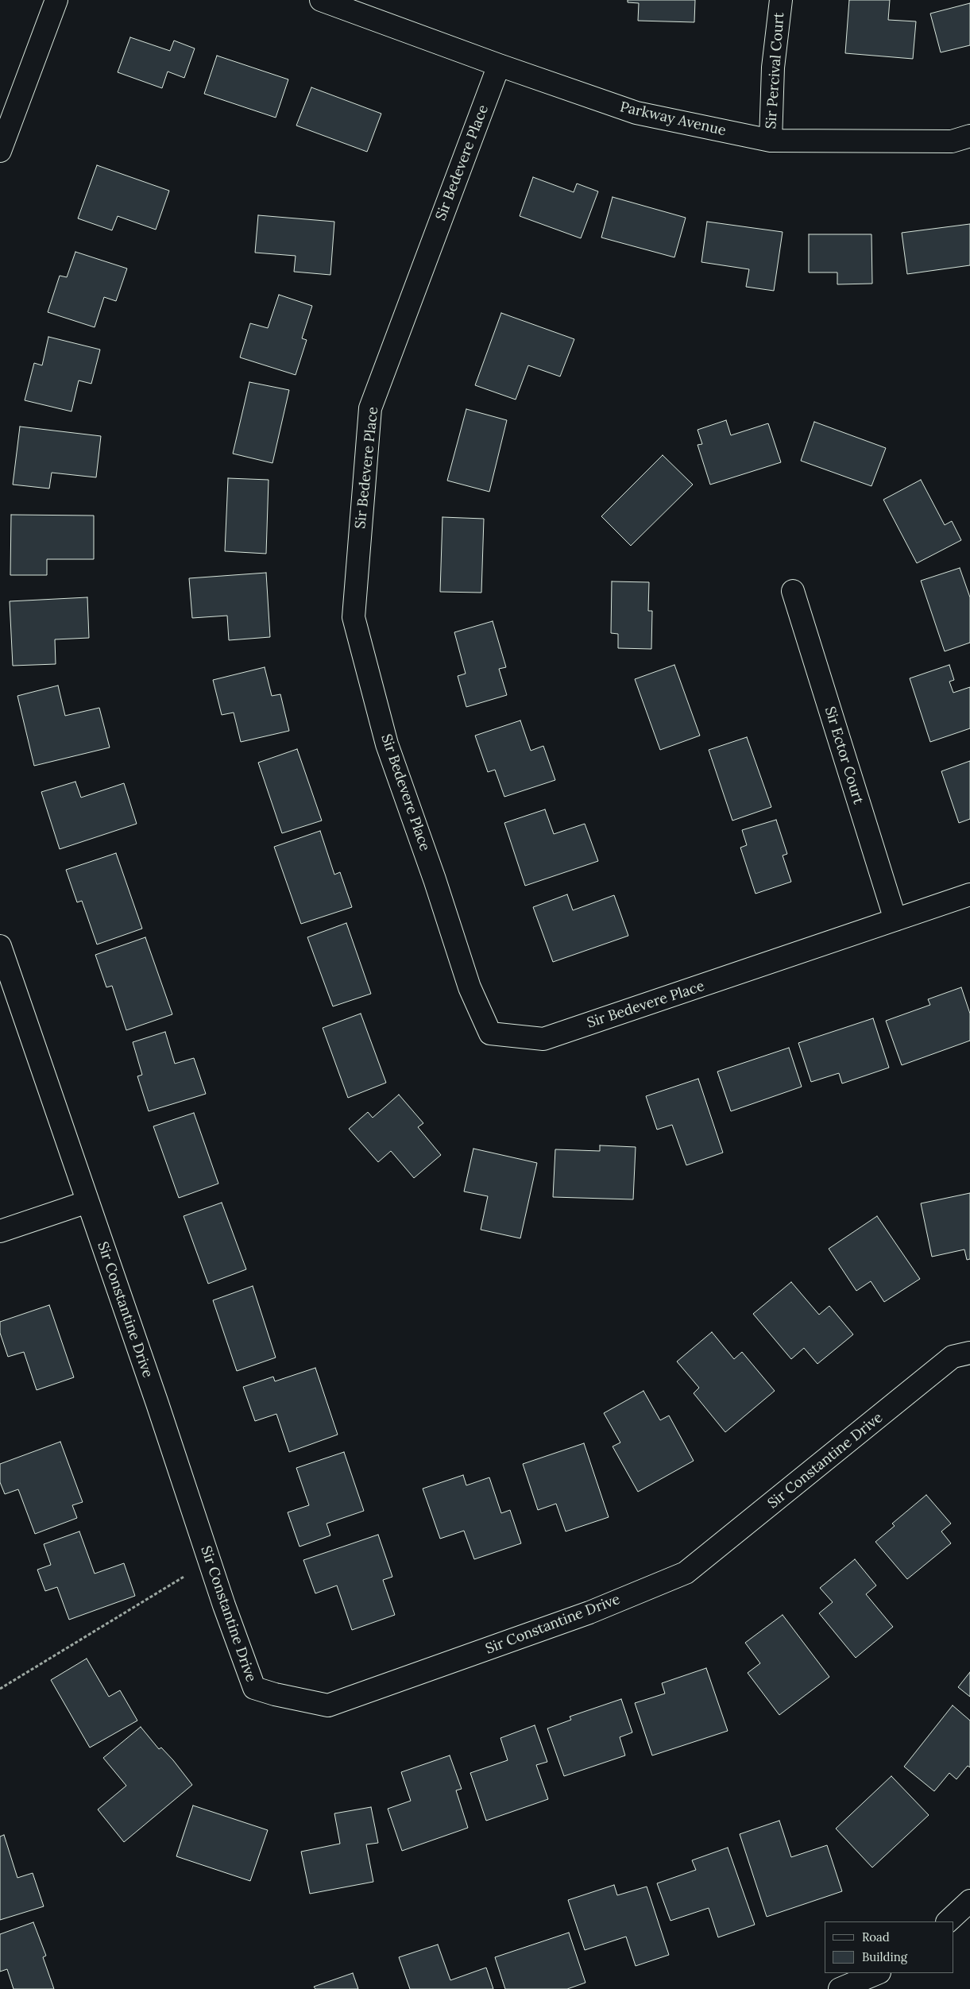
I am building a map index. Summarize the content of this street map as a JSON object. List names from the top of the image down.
{
  "streets": {
    "street": [
      "Sir Percival Court",
      "Parkway Avenue",
      "Sir Bedevere Place",
      "Sir Ector Court",
      "Sir Constantine Drive"
    ]
  },
  "crossings": [
    ["Sir Percival Court", "Parkway Avenue"],
    ["Parkway Avenue", "Sir Bedevere Place"],
    ["Sir Bedevere Place", "Sir Ector Court"]
  ],
  "legend": ["Road", "Building"]
}
